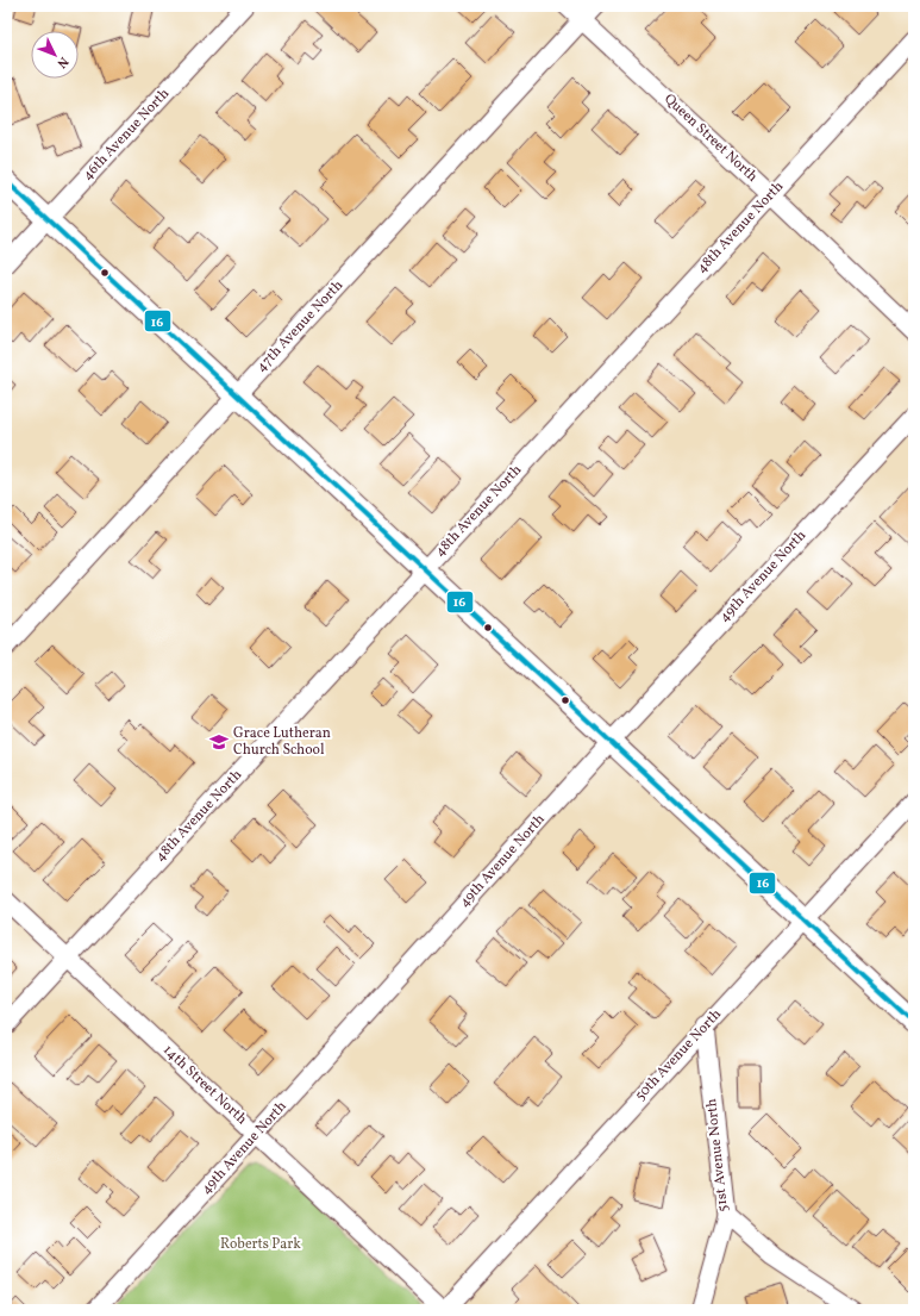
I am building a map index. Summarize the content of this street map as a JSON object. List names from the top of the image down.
{
  "streets": {
    "street": [
      "46th Avenue North",
      "Queen Street North",
      "48th Avenue North",
      "47th Avenue North",
      "49th Avenue North",
      "50th Avenue North",
      "14th Street North",
      "51st Avenue North"
    ]
  },
  "crossings": [
    ["Queen Street North", "48th Avenue North"],
    ["Queen Street North", "47th Avenue North"],
    ["48th Avenue North", "14th Street North"],
    ["49th Avenue North", "14th Street North"],
    ["50th Avenue North", "14th Street North"],
    ["50th Avenue North", "51st Avenue North"]
  ],
  "parks": ["Roberts Park"],
  "places": {
    "school or university": ["Grace Lutheran Church School"]
  },
  "lines": ["transit line 16"],
  "north": "bottom right"
}
